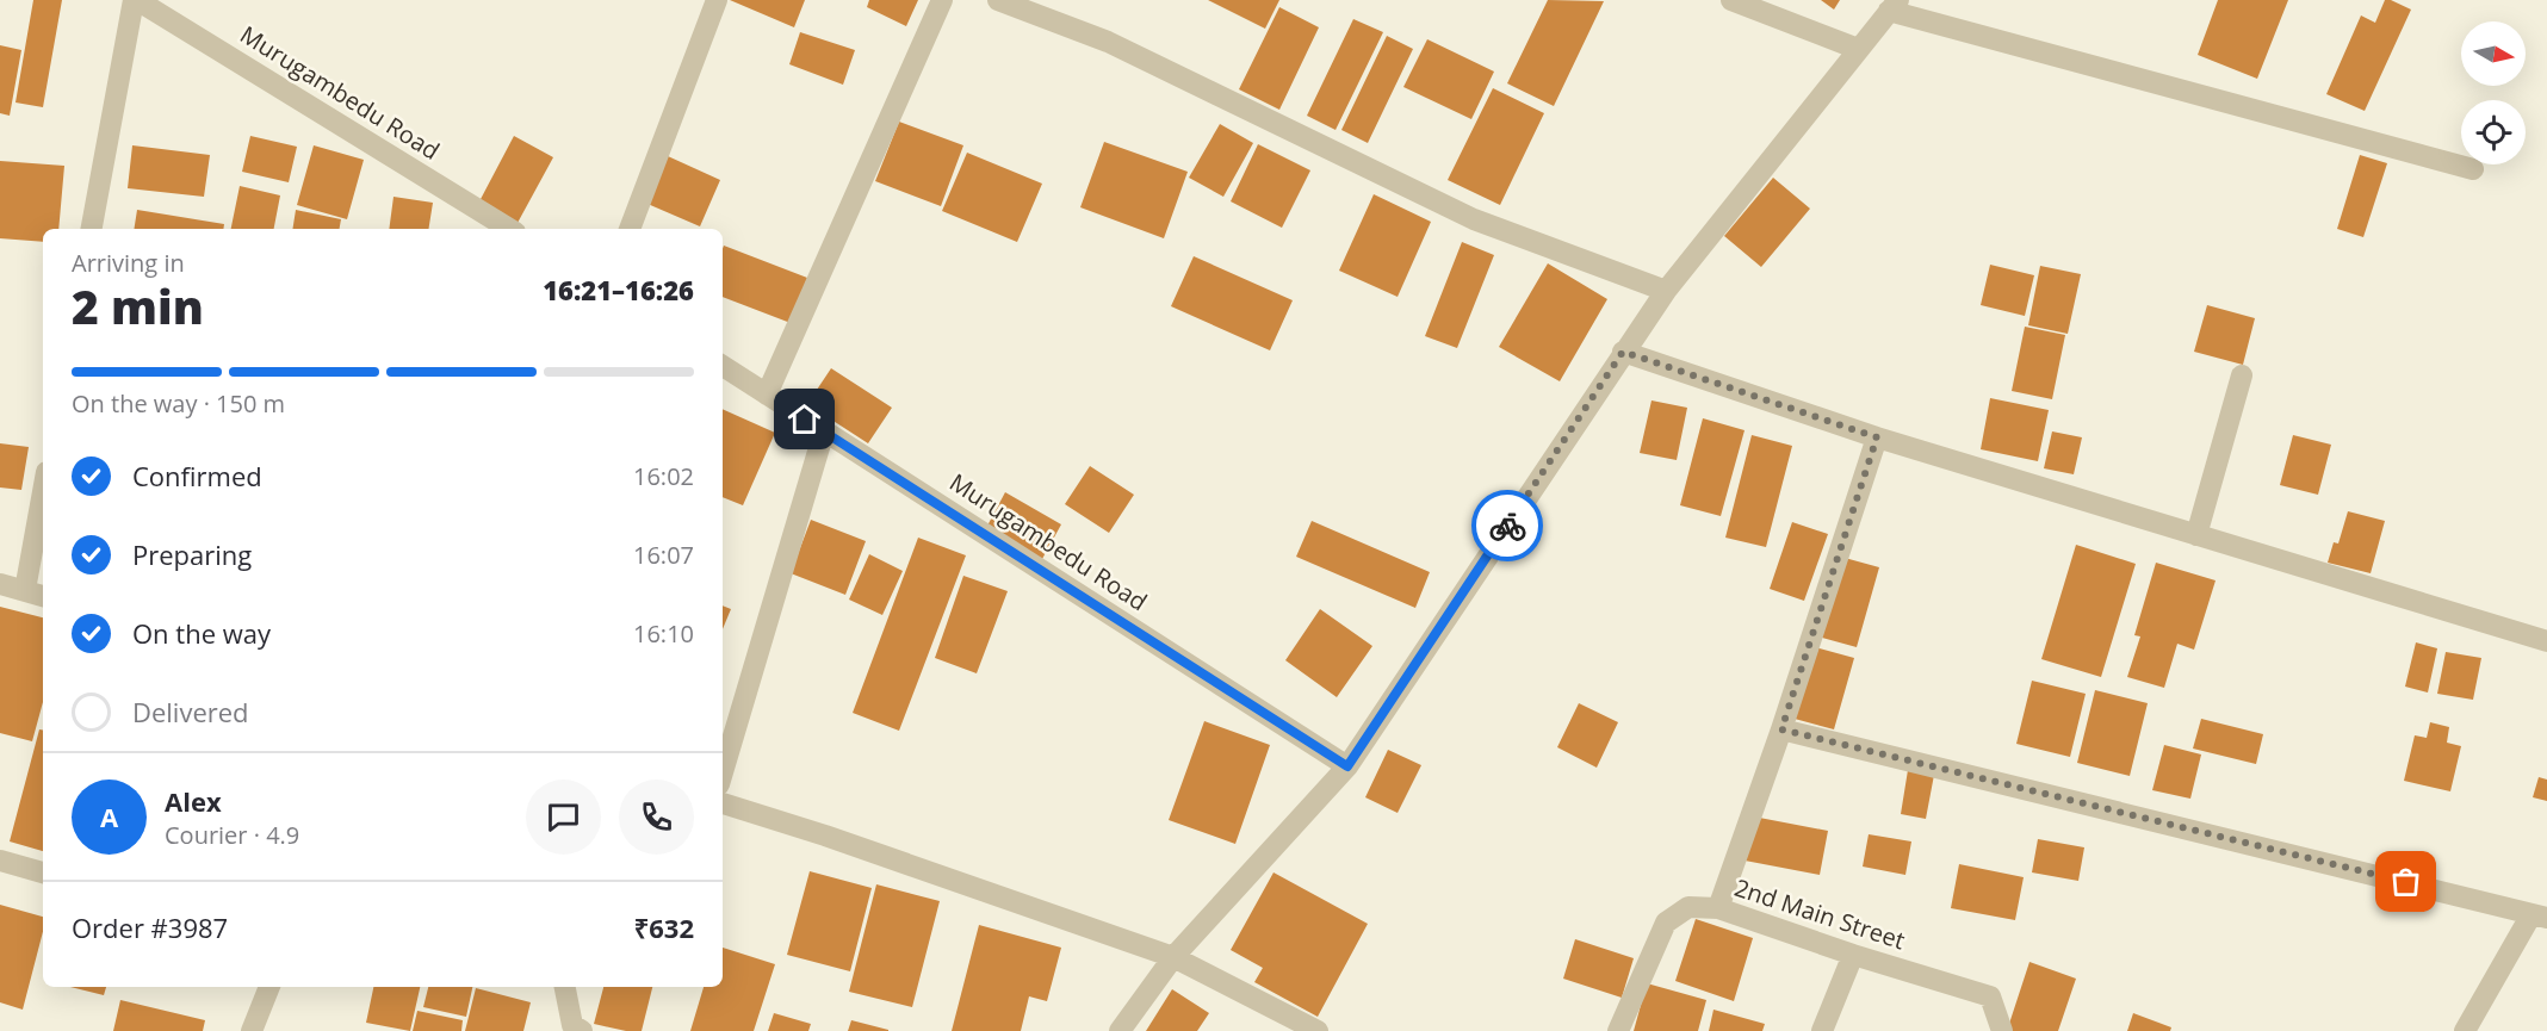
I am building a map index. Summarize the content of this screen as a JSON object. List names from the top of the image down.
{
  "streets": {
    "street": ["Murugambedu Road", "2nd Main Street"]
  },
  "north": "right",
  "page": {
    "heading": ["2 min", "Arriving in", "16:21–16:26"],
    "panel": [
      "Alex",
      "Courier · 4.9",
      "Order #3987",
      "₹632"
    ],
    "bar": "On the way · 150 m",
    "list": [
      ["Confirmed", "16:02"],
      ["Preparing", "16:07"],
      ["On the way", "16:10"],
      "Delivered"
    ],
    "round": "A"
  }
}
